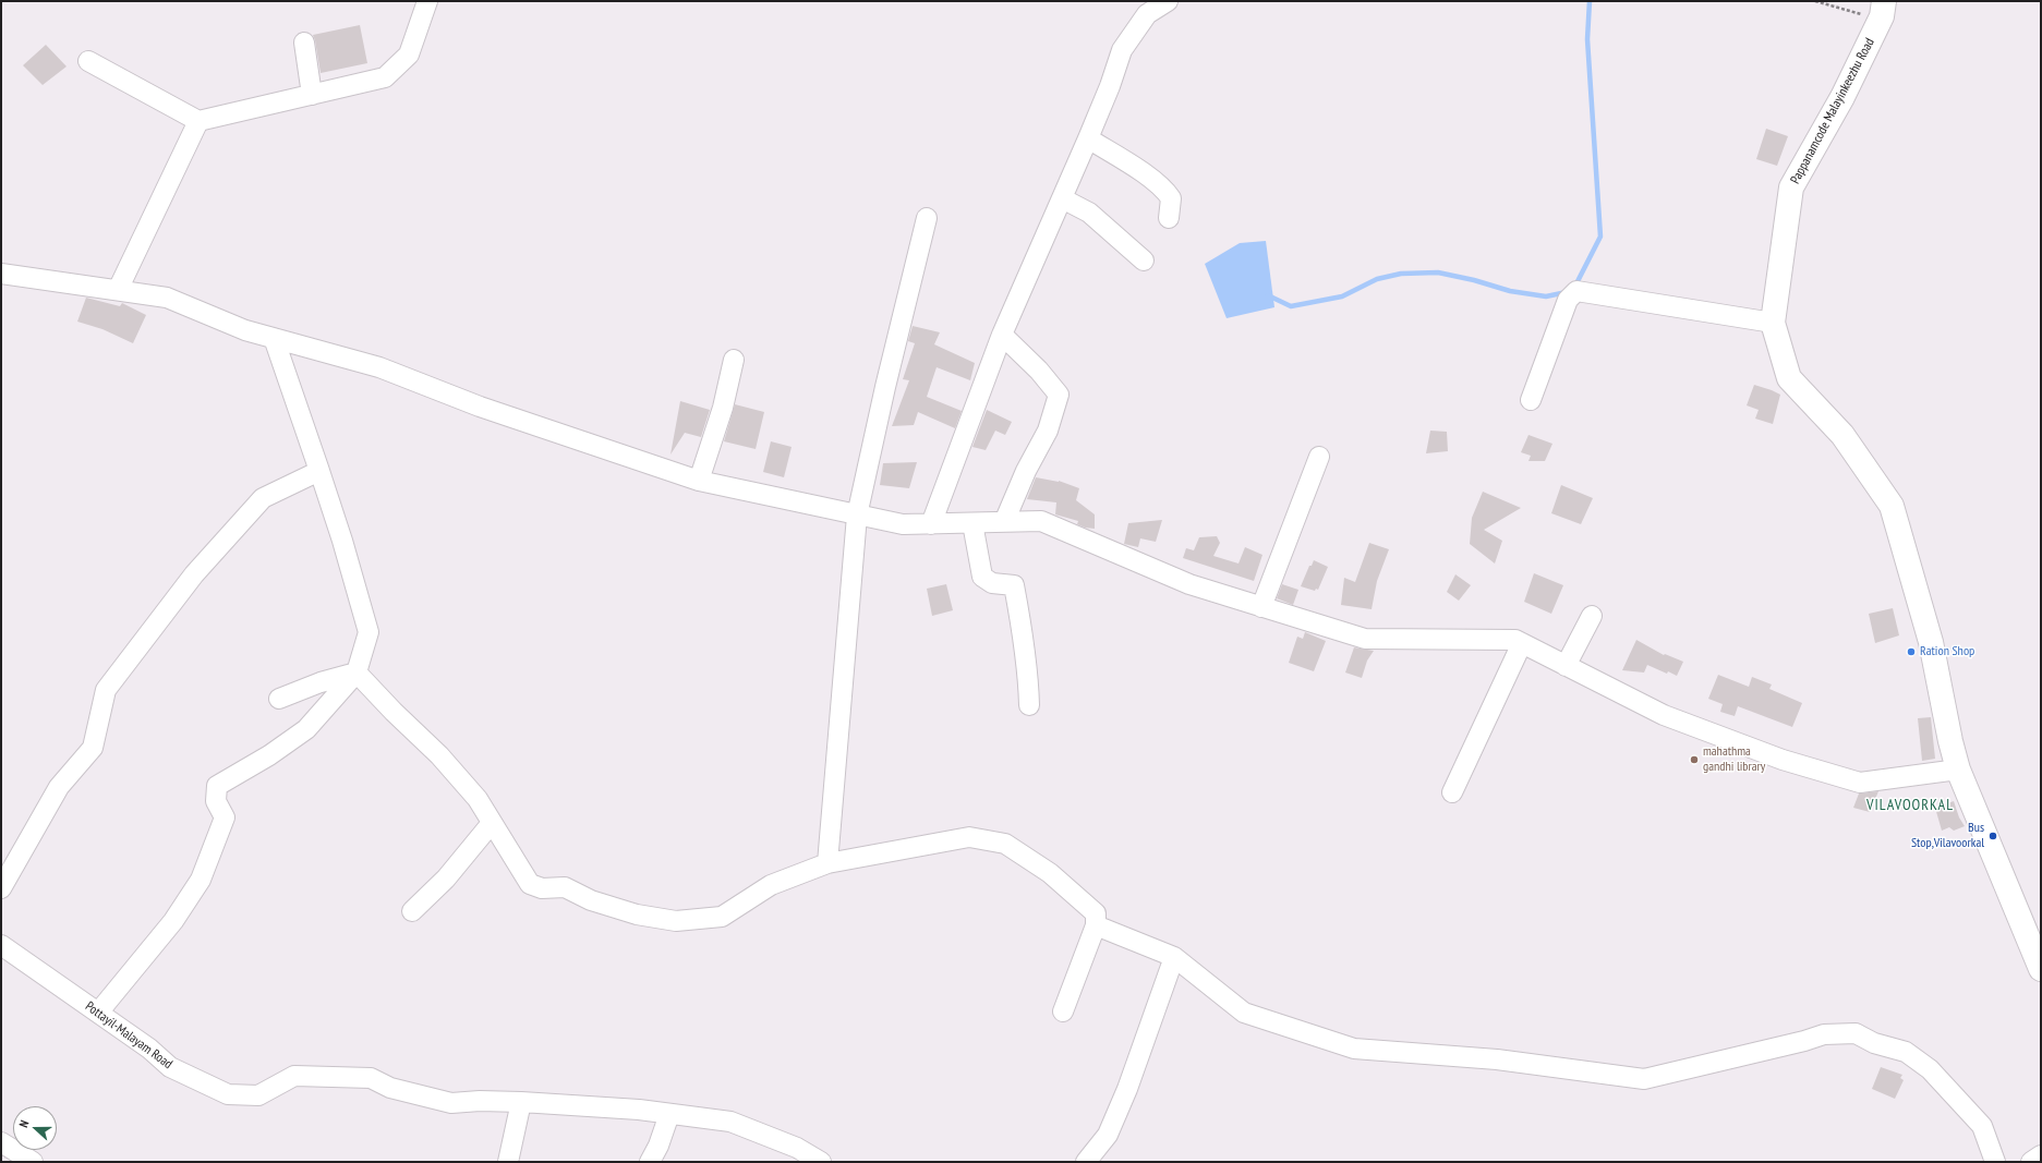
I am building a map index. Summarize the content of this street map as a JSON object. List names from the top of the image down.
{
  "streets": {
    "main road": ["Pappanamcode Malayinkeezhu Road"],
    "street": ["Pottayil-Malayam Road"]
  },
  "districts": ["VILAVOORKAL"],
  "places": ["Ration Shop", "mahathma gandhi library", "Bus Stop,Vilavoorkal"],
  "north": "left"
}
